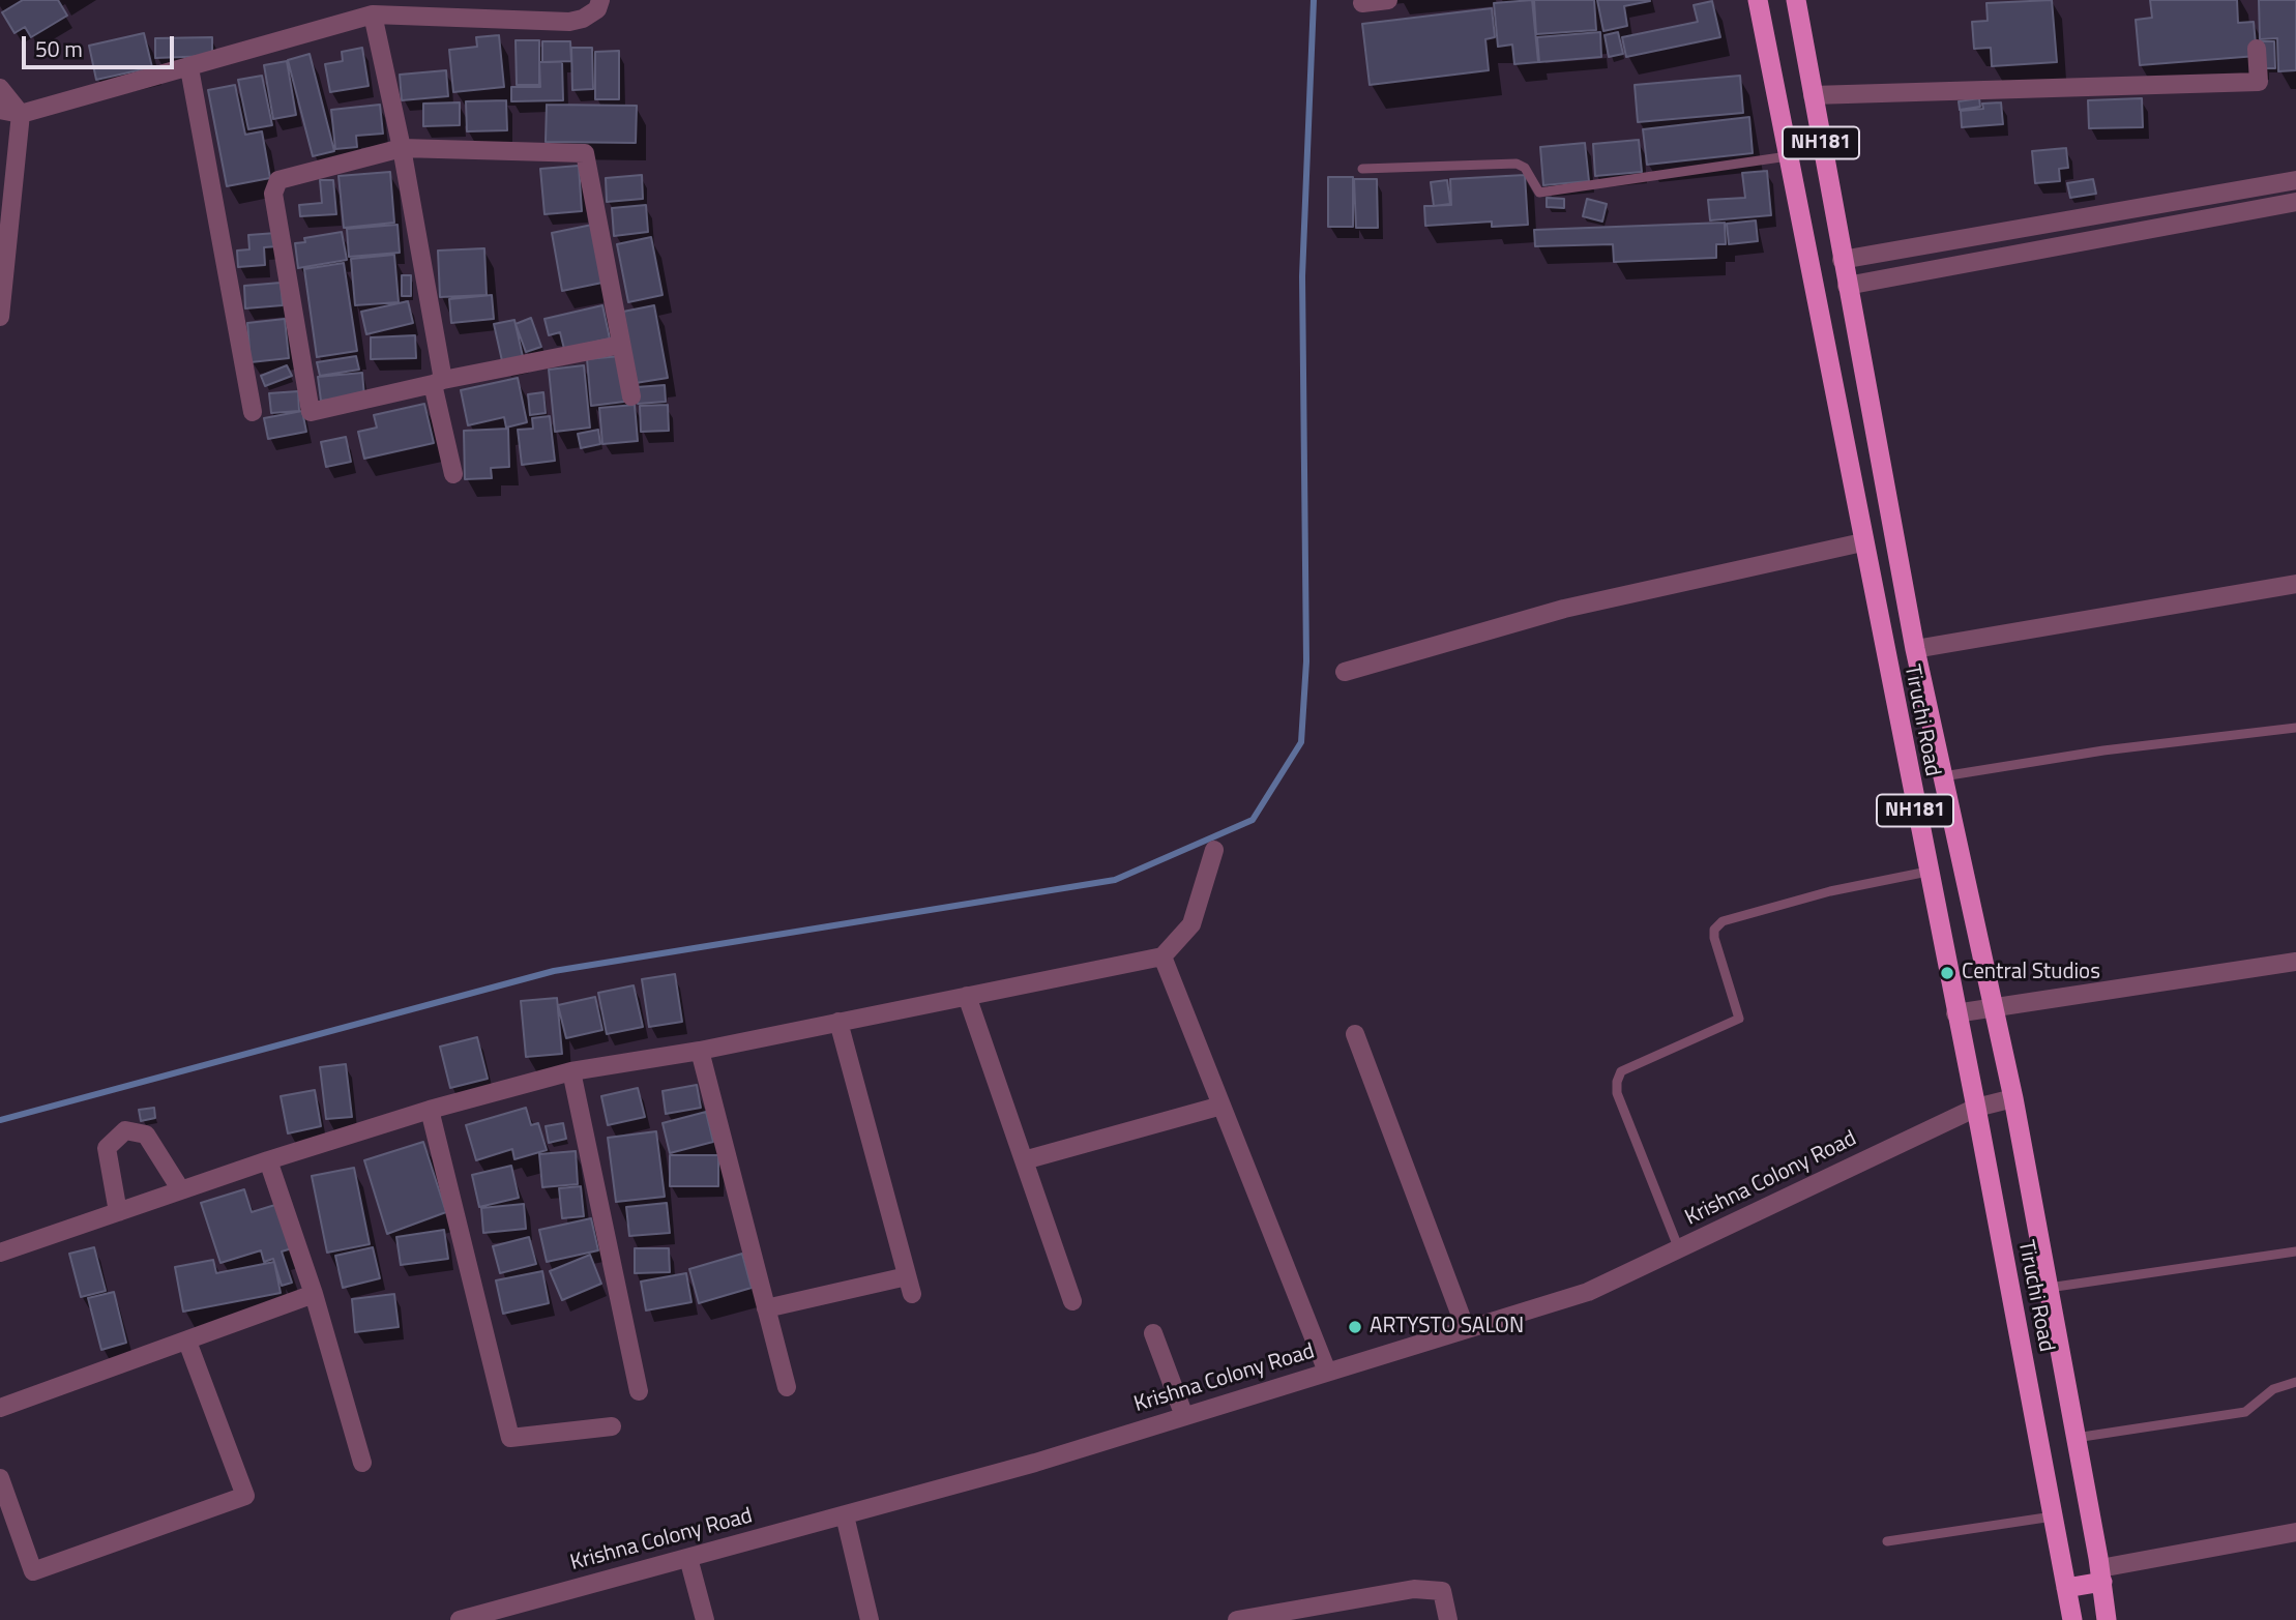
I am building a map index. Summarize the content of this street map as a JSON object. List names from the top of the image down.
{
  "streets": {
    "highway": ["NH181", "Tiruchi Road"],
    "street": ["Krishna Colony Road"]
  },
  "crossings": [
    ["NH181", "Krishna Colony Road"],
    ["Tiruchi Road", "Krishna Colony Road"]
  ],
  "places": ["Central Studios", "ARTYSTO SALON"],
  "scale_bar": "50 m"
}
